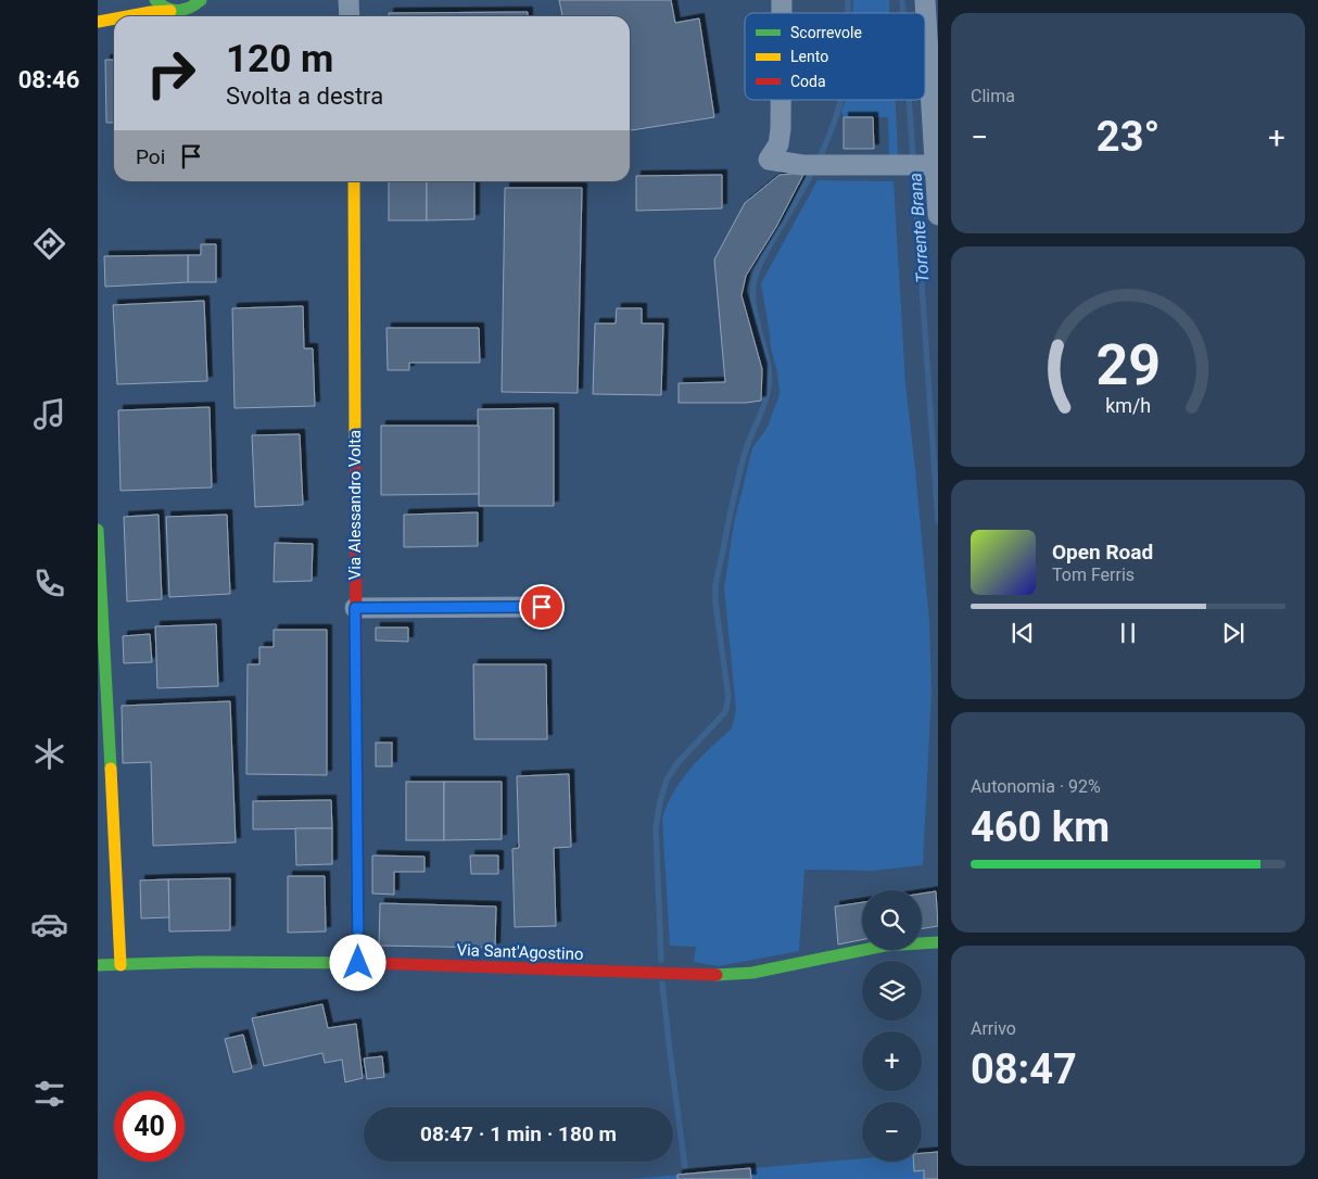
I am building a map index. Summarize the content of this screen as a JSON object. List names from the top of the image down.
{
  "streets": {
    "street": ["Via Alessandro Volta", "Via Sant'Agostino"]
  },
  "crossings": [
    ["Via Alessandro Volta", "Via Sant'Agostino"]
  ],
  "water": ["Torrente Brana"],
  "legend": ["Scorrevole", "Lento", "Coda"],
  "page": {
    "tabs": "08:46",
    "tile": [
      "Clima",
      ["Autonomia · 92%", "460 km"],
      ["Arrivo", "08:47"]
    ],
    "turn": ["120 m", "Svolta a destra"],
    "heat": ["−", "23°", "+"],
    "then": "Poi",
    "song": ["Open Road", "Tom Ferris"],
    "map_buttons": ["+", "−"],
    "limit": "40",
    "trip": "08:47 · 1 min · 180 m",
    "gauge": ["29", "km/h"]
  }
}
